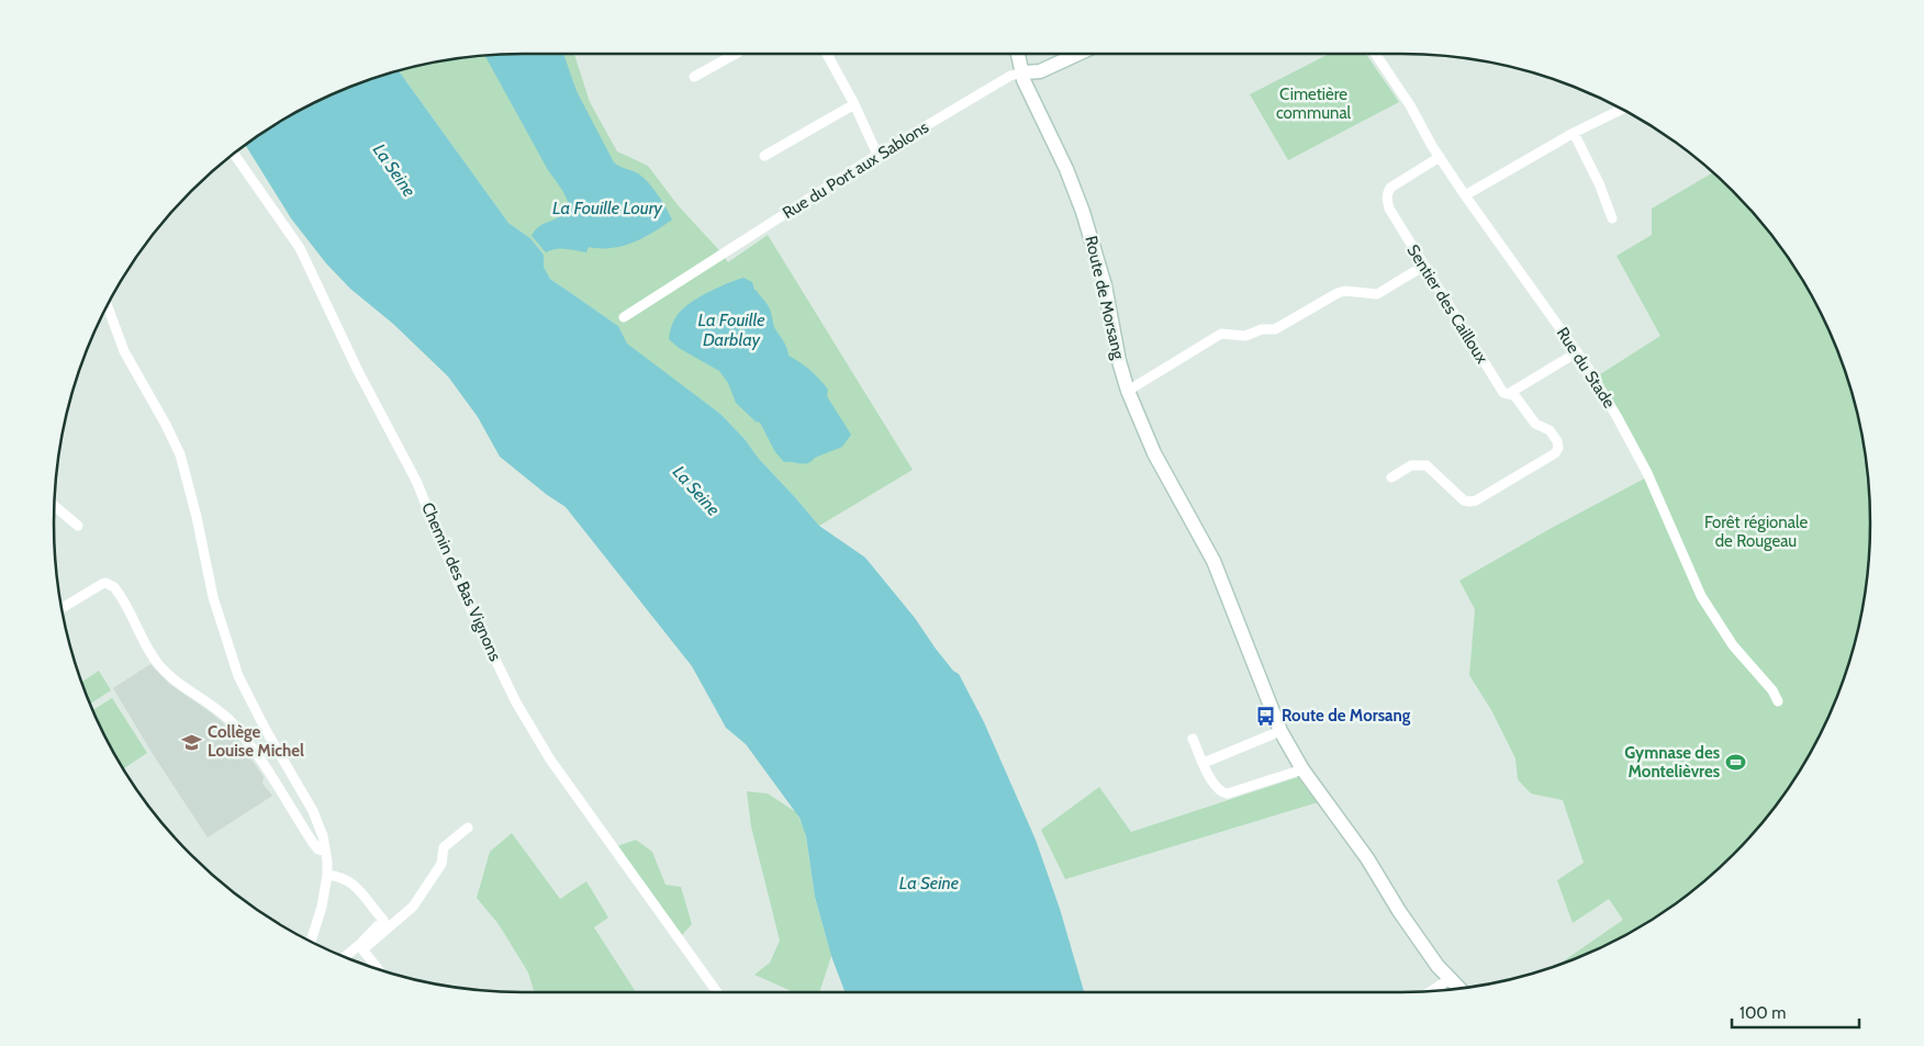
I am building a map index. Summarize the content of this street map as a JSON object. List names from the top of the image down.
{
  "streets": {
    "street": [
      "Rue du Port aux Sablons",
      "Route de Morsang",
      "Sentier des Cailloux",
      "Rue du Stade",
      "Chemin des Bas Vignons"
    ]
  },
  "crossings": [
    ["Rue du Port aux Sablons", "Route de Morsang"],
    ["Sentier des Cailloux", "Rue du Stade"]
  ],
  "water": ["La Seine", "La Fouille Loury", "La Fouille Darblay"],
  "parks": ["Cimetière communal", "Forêt régionale de Rougeau"],
  "places": {
    "bus stop": ["Route de Morsang"],
    "school or university": ["Collège Louise Michel"],
    "sports": ["Gymnase des Montelièvres"]
  },
  "scale_bar": "100 m"
}
